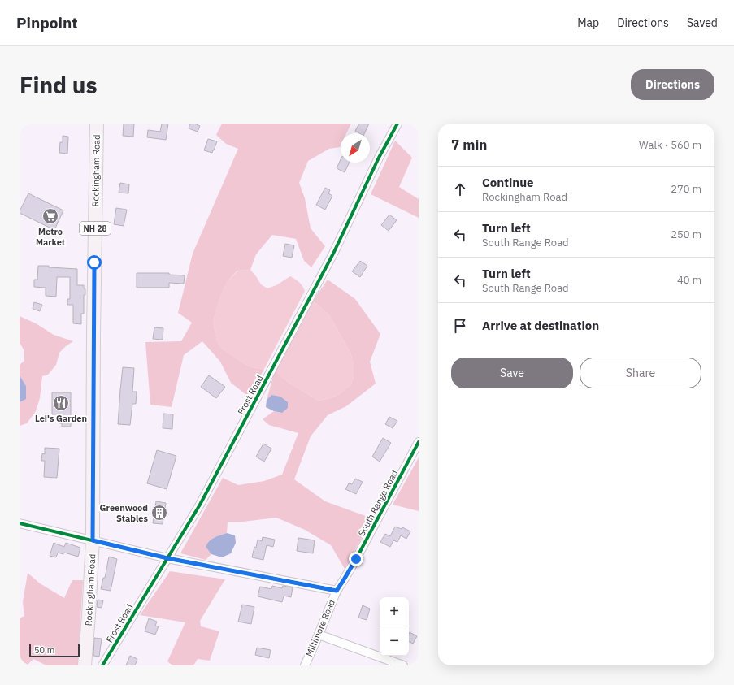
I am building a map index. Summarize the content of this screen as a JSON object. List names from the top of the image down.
{
  "streets": {
    "main road": ["Rockingham Road", "NH 28"],
    "street": ["Frost Road", "South Range Road", "Miltimore Road"]
  },
  "crossings": [
    ["South Range Road", "Miltimore Road"]
  ],
  "places": {
    "supermarket": ["Metro Market"],
    "restaurant": ["Lei's Garden"],
    "building": ["Greenwood Stables"]
  },
  "scale_bar": "50 m",
  "north": "bottom left",
  "page": {
    "header": "Pinpoint",
    "nav": ["Map", "Directions", "Saved"],
    "buttons": [
      "Directions",
      ["Save", "Share"]
    ],
    "title": "Find us",
    "heading": ["7 min", "Walk · 560 m"],
    "list": [
      ["Continue", "Rockingham Road", "270 m"],
      ["Turn left", "South Range Road", "250 m"],
      ["Turn left", "South Range Road", "40 m"],
      "Arrive at destination"
    ],
    "map_buttons": ["+", "−"],
    "scale": "50 m"
  }
}
